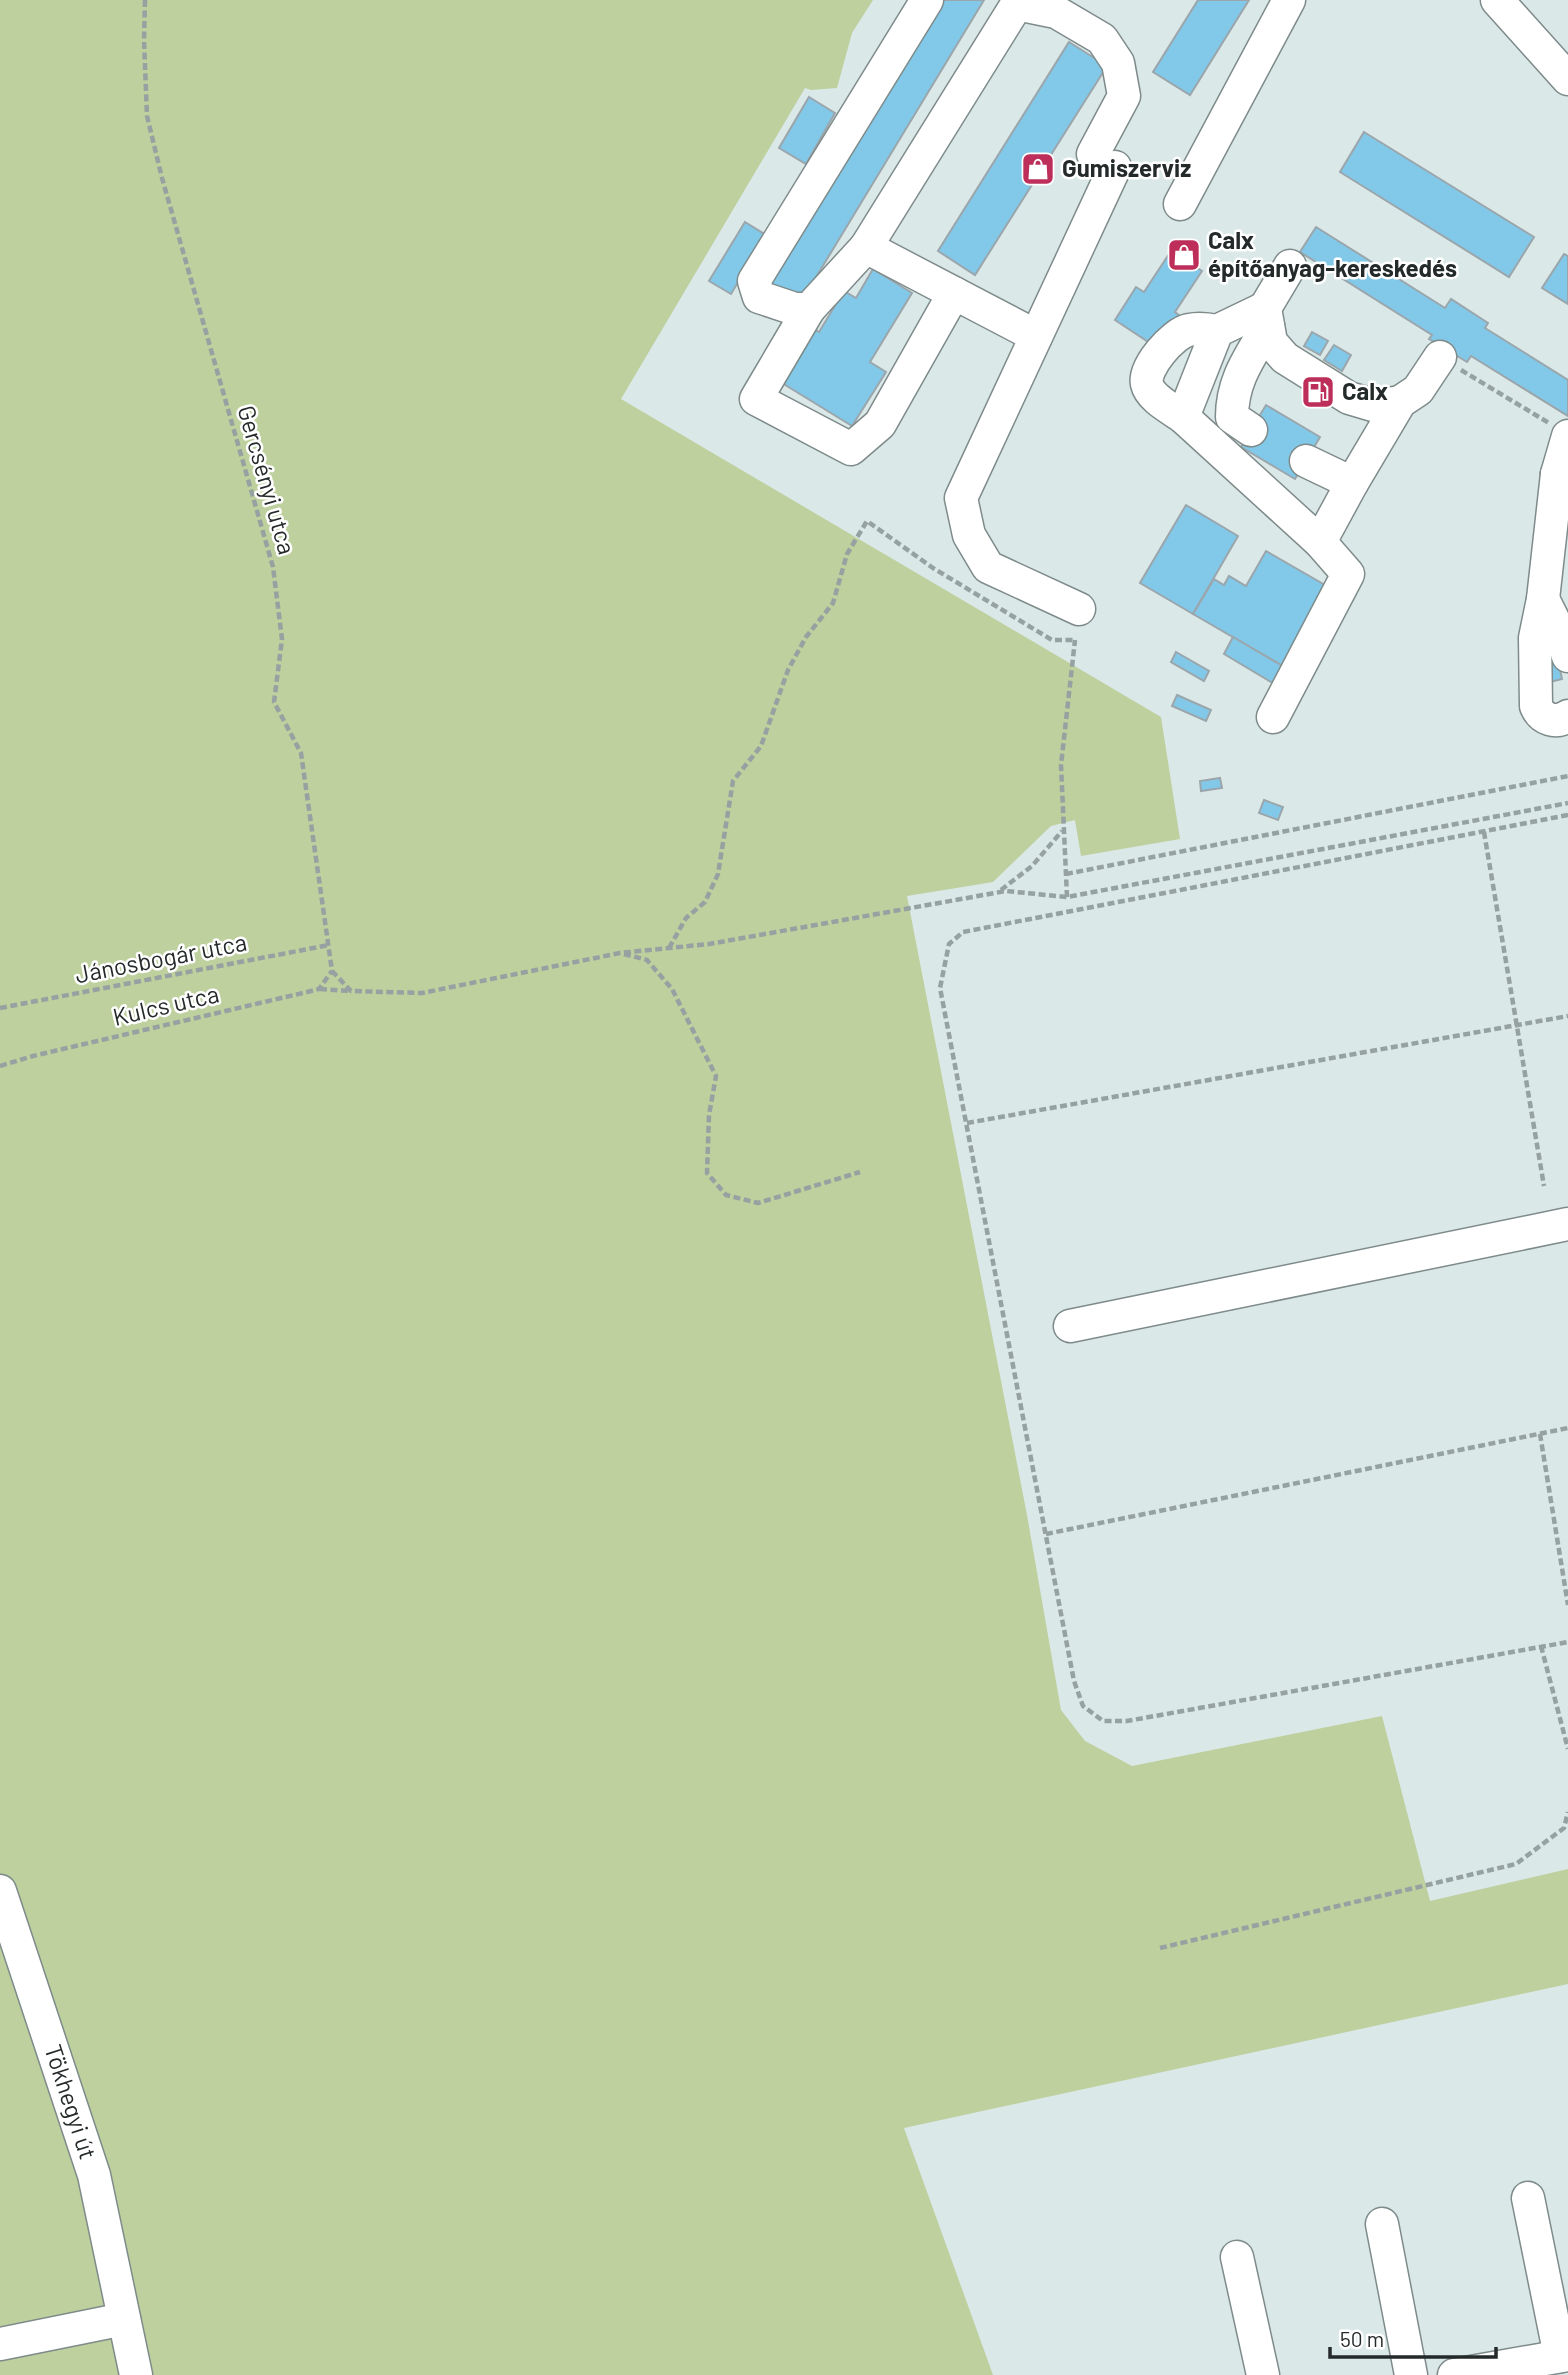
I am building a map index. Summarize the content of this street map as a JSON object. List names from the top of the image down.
{
  "streets": {
    "street": ["Tökhegyi út"],
    "path": ["Gercsényi utca", "Jánosbogár utca", "Kulcs utca"]
  },
  "crossings": [
    ["Gercsényi utca", "Jánosbogár utca"]
  ],
  "places": {
    "shop": ["Gumiszerviz", "Calx építőanyag-kereskedés"],
    "fuel station": ["Calx"]
  },
  "scale_bar": "50 m"
}
